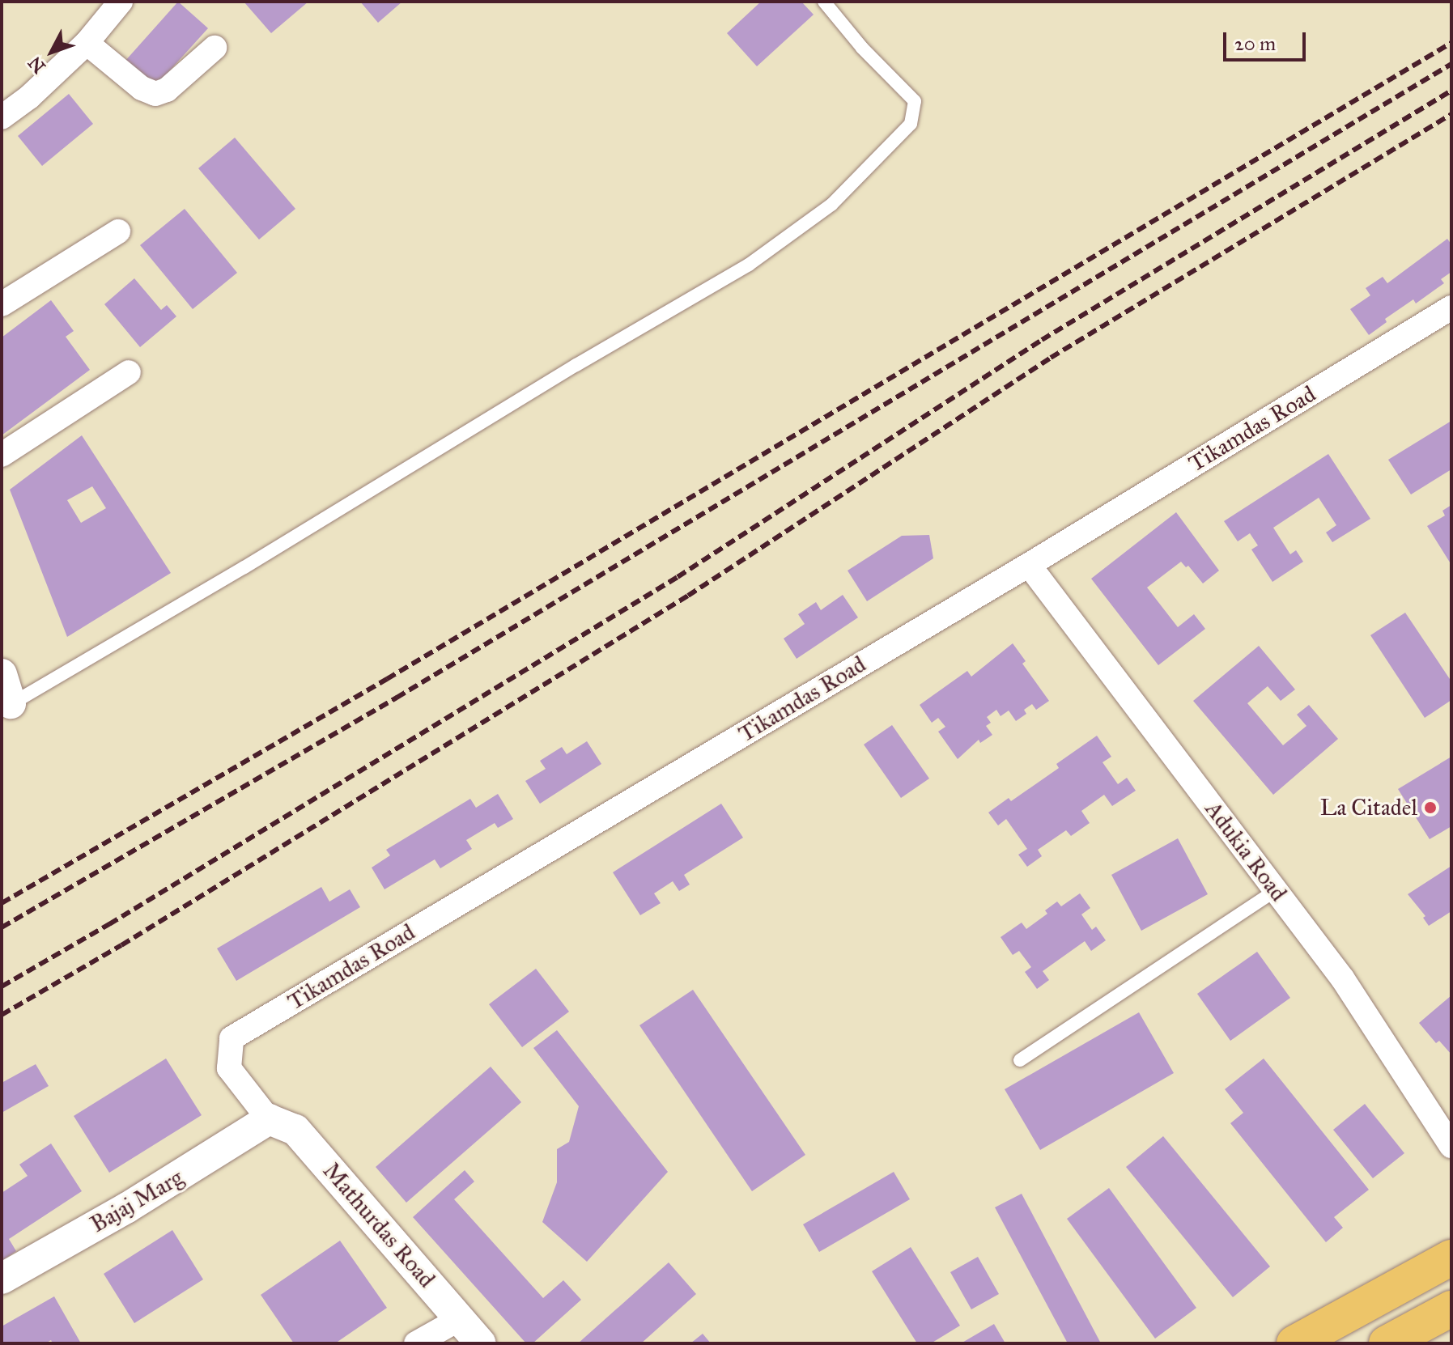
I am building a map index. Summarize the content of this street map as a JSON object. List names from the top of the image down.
{
  "streets": {
    "street": [
      "Tikamdas Road",
      "Adukia Road",
      "Bajaj Marg",
      "Mathurdas Road"
    ]
  },
  "crossings": [
    ["Tikamdas Road", "Adukia Road"],
    ["Tikamdas Road", "Bajaj Marg"],
    ["Tikamdas Road", "Mathurdas Road"],
    ["Bajaj Marg", "Mathurdas Road"]
  ],
  "places": ["La Citadel"],
  "scale_bar": "20 m",
  "north": "bottom left"
}
